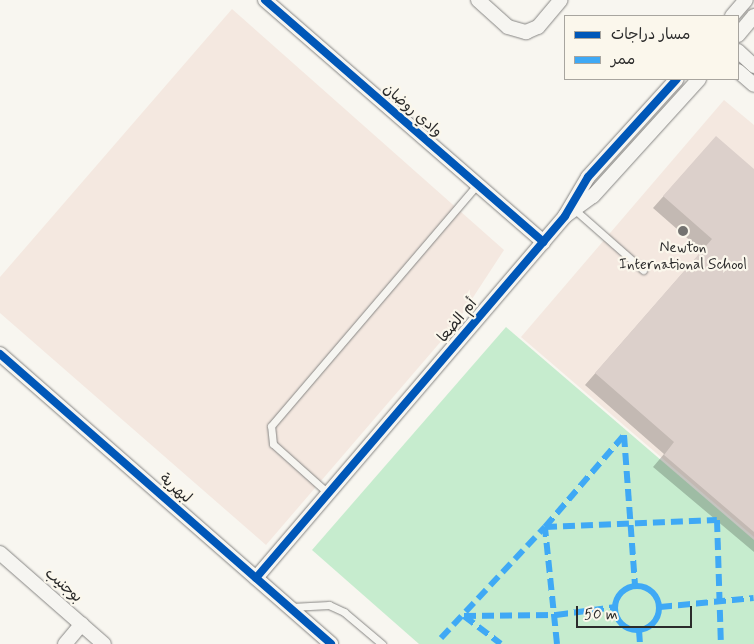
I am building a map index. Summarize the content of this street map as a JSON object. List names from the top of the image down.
{
  "streets": {
    "street": [
      "وادي روضان",
      "أم الضعا",
      "لبهرية",
      "بوجنيب"
    ]
  },
  "crossings": [
    ["وادي روضان", "أم الضعا"],
    ["أم الضعا", "لبهرية"]
  ],
  "places": ["Newton International School"],
  "legend": ["مسار دراجات", "ممر"],
  "scale_bar": "50 m"
}
